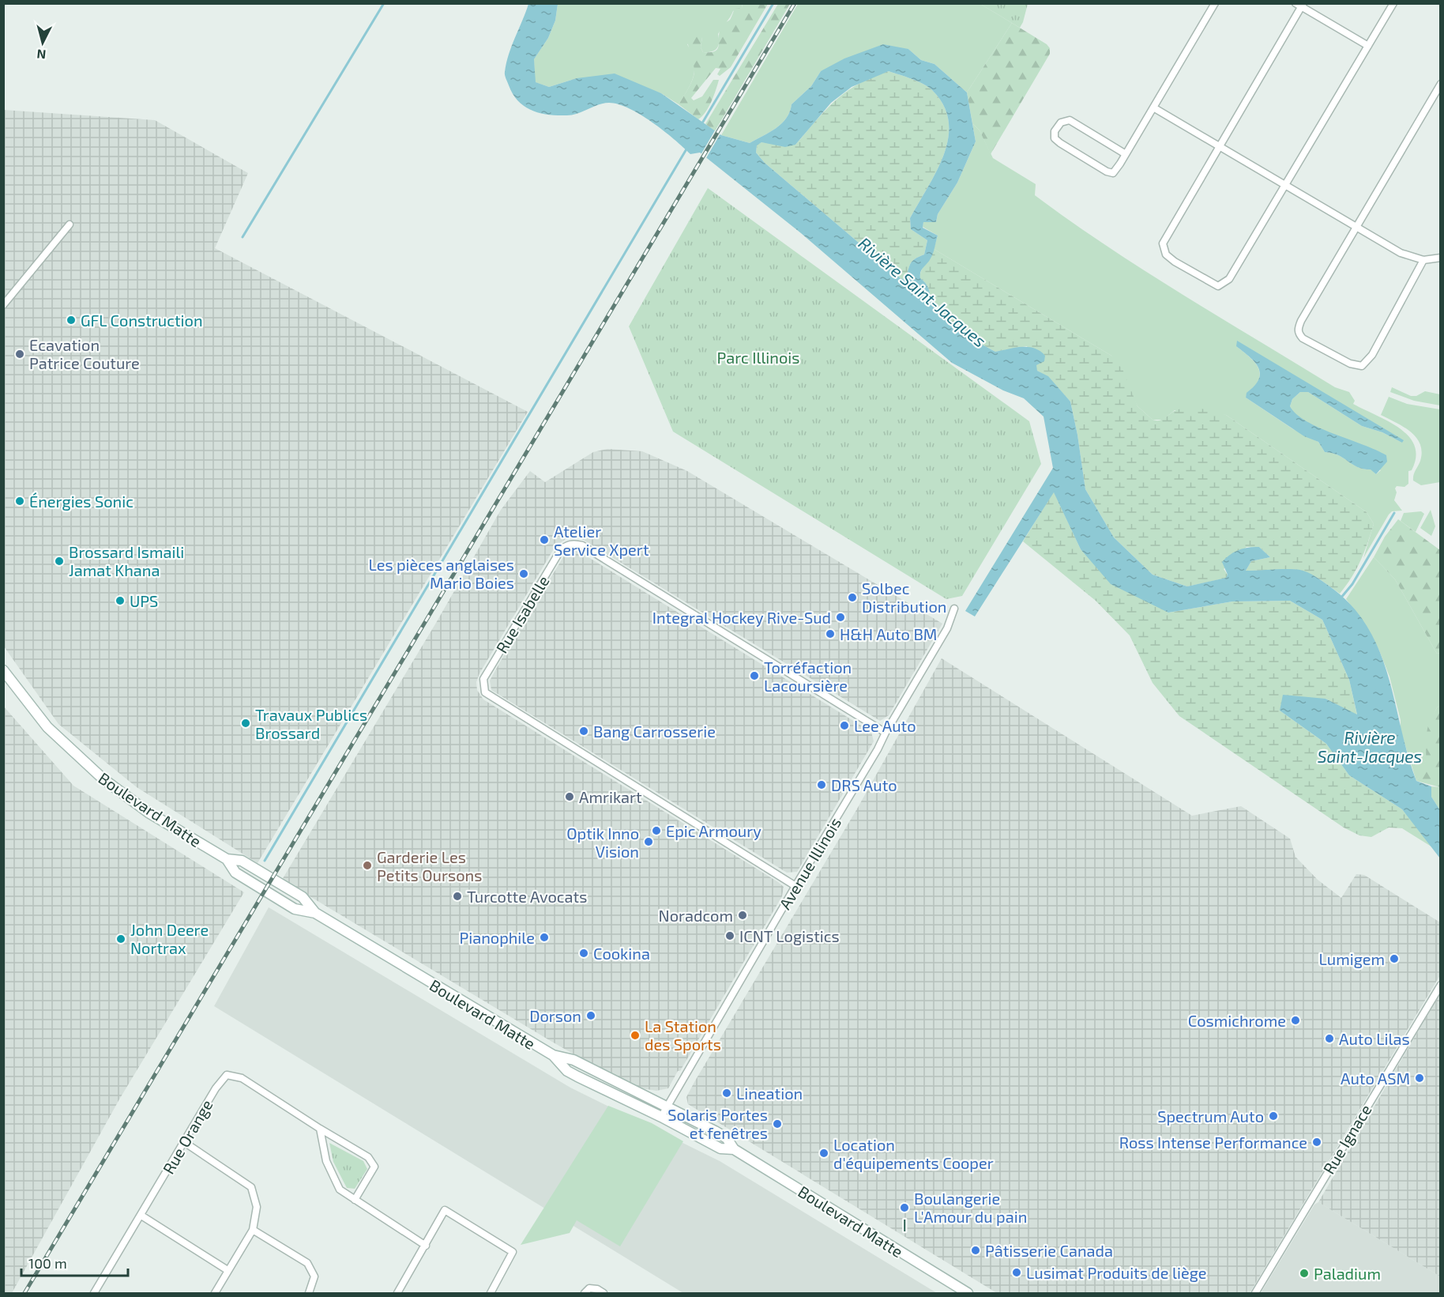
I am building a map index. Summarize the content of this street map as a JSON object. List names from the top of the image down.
{
  "streets": {
    "main road": ["Boulevard Matte"],
    "street": [
      "Rue Isabelle",
      "Avenue Illinois",
      "Rue Orange",
      "Rue Ignace"
    ]
  },
  "crossings": [
    ["Rue Isabelle", "Avenue Illinois"],
    ["Boulevard Matte", "Avenue Illinois"]
  ],
  "districts": ["I"],
  "water": ["Rivière Saint-Jacques"],
  "parks": ["Parc Illinois"],
  "places": [
    "GFL Construction",
    "Ecavation Patrice Couture",
    "Énergies Sonic",
    "Atelier Service Xpert",
    "Brossard Ismaili Jamat Khana",
    "Les pièces anglaises Mario Boies",
    "Solbec Distribution",
    "UPS",
    "Integral Hockey Rive-Sud",
    "H&H Auto BM",
    "Torréfaction Lacoursière",
    "Travaux Publics Brossard",
    "Lee Auto",
    "Bang Carrosserie",
    "DRS Auto",
    "Amrikart",
    "Epic Armoury",
    "Optik Inno Vision",
    "Garderie Les Petits Oursons",
    "Turcotte Avocats",
    "Noradcom",
    "ICNT Logistics",
    "Pianophile",
    "John Deere Nortrax",
    "Cookina",
    "Lumigem",
    "Dorson",
    "Cosmichrome",
    "La Station des Sports",
    "Auto Lilas",
    "Auto ASM",
    "Lineation",
    "Spectrum Auto",
    "Solaris Portes et fenêtres",
    "Ross Intense Performance",
    "Location d'équipements Cooper",
    "Boulangerie L'Amour du pain",
    "Pâtisserie Canada",
    "Lusimat Produits de liège",
    "Paladium"
  ],
  "scale_bar": "100 m",
  "north": "bottom"
}
